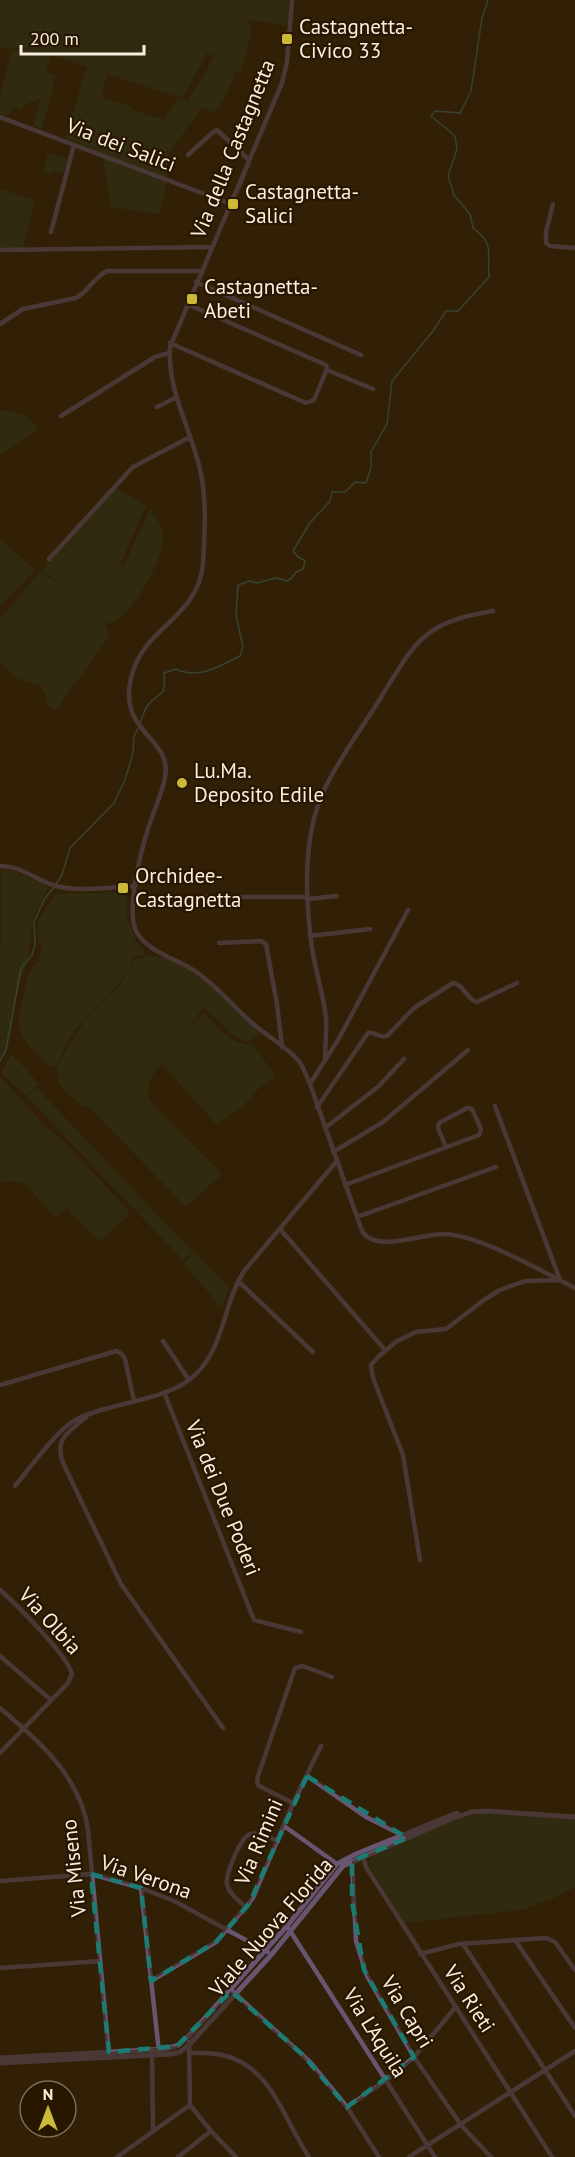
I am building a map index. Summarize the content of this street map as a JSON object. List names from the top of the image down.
{
  "streets": {
    "street": [
      "Via dei Salici",
      "Via della Castagnetta",
      "Via dei Due Poderi",
      "Via Olbia",
      "Via Rimini",
      "Via Miseno",
      "Via Verona",
      "Viale Nuova Florida",
      "Via Rieti",
      "Via Capri",
      "Via L'Aquila"
    ]
  },
  "crossings": [
    ["Via dei Salici", "Via della Castagnetta"],
    ["Via Olbia", "Via Miseno"],
    ["Via Rimini", "Via Verona"],
    ["Via Miseno", "Via Verona"],
    ["Via Miseno", "Viale Nuova Florida"],
    ["Via Verona", "Viale Nuova Florida"],
    ["Viale Nuova Florida", "Via Rieti"],
    ["Viale Nuova Florida", "Via Capri"],
    ["Viale Nuova Florida", "Via L'Aquila"]
  ],
  "places": {
    "transit": [
      "Castagnetta- Civico 33",
      "Castagnetta- Salici",
      "Castagnetta- Abeti",
      "Orchidee- Castagnetta"
    ],
    "other": ["Lu.Ma. Deposito Edile"]
  },
  "scale_bar": "200 m",
  "north": "top"
}
